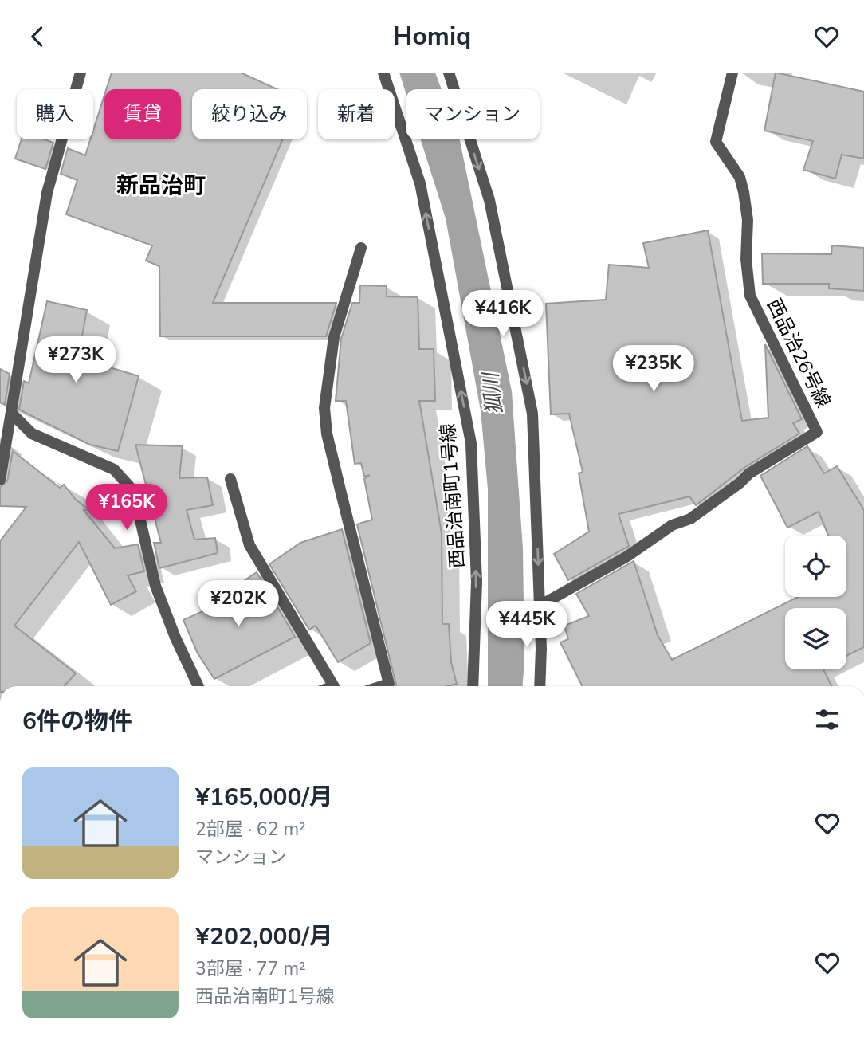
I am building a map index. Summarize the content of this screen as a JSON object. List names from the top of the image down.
{
  "streets": {
    "street": ["西品治26号線", "西品治南町1号線"]
  },
  "districts": ["新品治町"],
  "water": ["狐川"],
  "page": {
    "header": "Homiq",
    "chip": [
      "購入",
      "賃貸",
      "絞り込み",
      "新着",
      "マンション"
    ],
    "price": [
      "¥416K",
      "¥273K",
      "¥235K",
      "¥165K",
      "¥202K",
      "¥445K"
    ],
    "heading": "6件の物件",
    "list": [
      {
        "name": "¥165,000/月",
        "note": "2部屋 · 62 m² · マンション"
      },
      {
        "name": "¥202,000/月",
        "note": "3部屋 · 77 m² · 西品治南町1号線"
      }
    ]
  }
}
